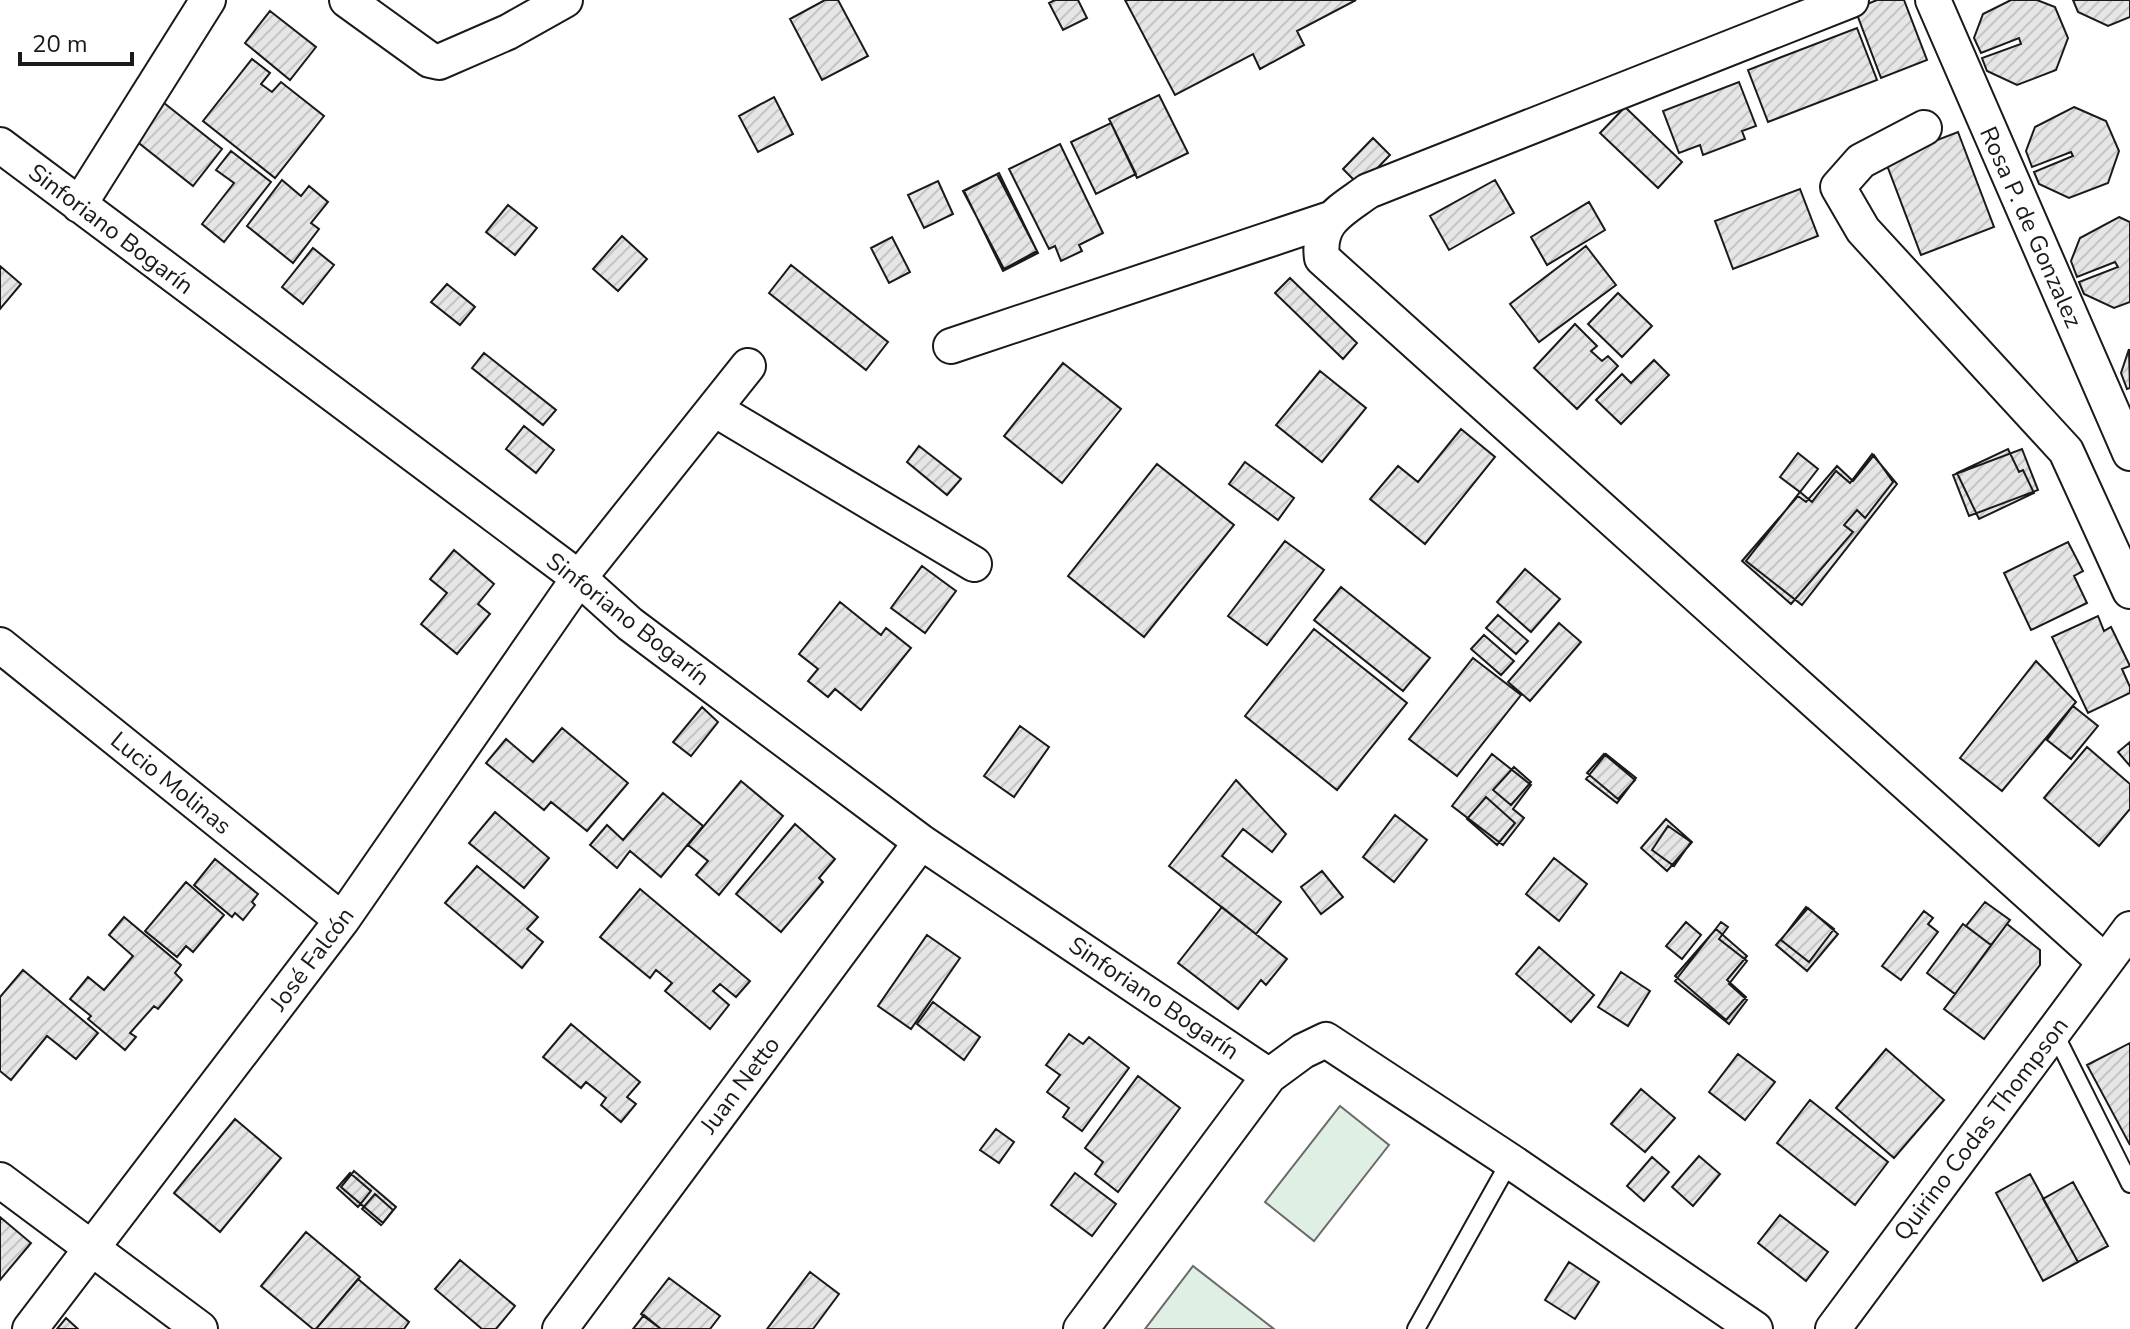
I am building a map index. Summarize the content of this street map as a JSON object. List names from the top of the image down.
{
  "streets": {
    "street": [
      "Rosa P. de Gonzalez",
      "Sinforiano Bogarín",
      "Lucio Molinas",
      "José Falcón",
      "Juan Netto",
      "Quirino Codas Thompson"
    ]
  },
  "crossings": [
    ["Sinforiano Bogarín", "José Falcón"],
    ["Sinforiano Bogarín", "Juan Netto"],
    ["Lucio Molinas", "José Falcón"]
  ],
  "scale_bar": "20 m"
}
